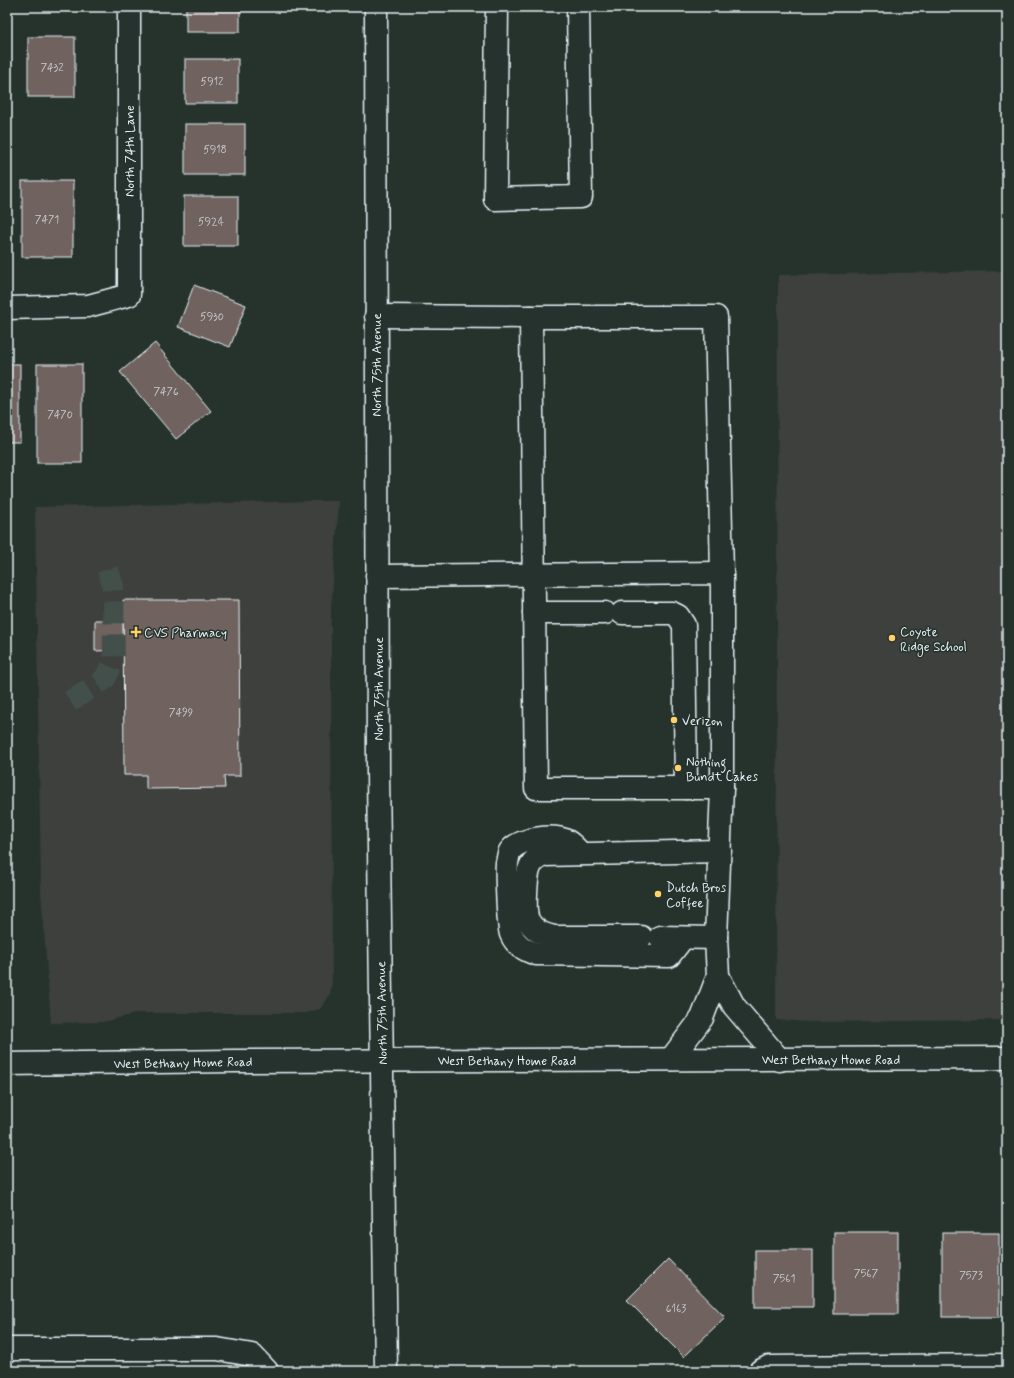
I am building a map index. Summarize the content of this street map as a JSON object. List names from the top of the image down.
{
  "streets": {
    "main road": ["North 74th Lane", "North 75th Avenue", "West Bethany Home Road"]
  },
  "crossings": [
    ["North 75th Avenue", "West Bethany Home Road"]
  ],
  "places": {
    "health": ["CVS Pharmacy"],
    "other": [
      "Coyote Ridge School",
      "Verizon",
      "Nothing Bundt Cakes",
      "Dutch Bros Coffee"
    ]
  },
  "house_numbers": [
    "7432",
    "5912",
    "5918",
    "7471",
    "5924",
    "5930",
    "7476",
    "7470",
    "7499",
    "7567",
    "7573",
    "7561",
    "6163"
  ]
}
